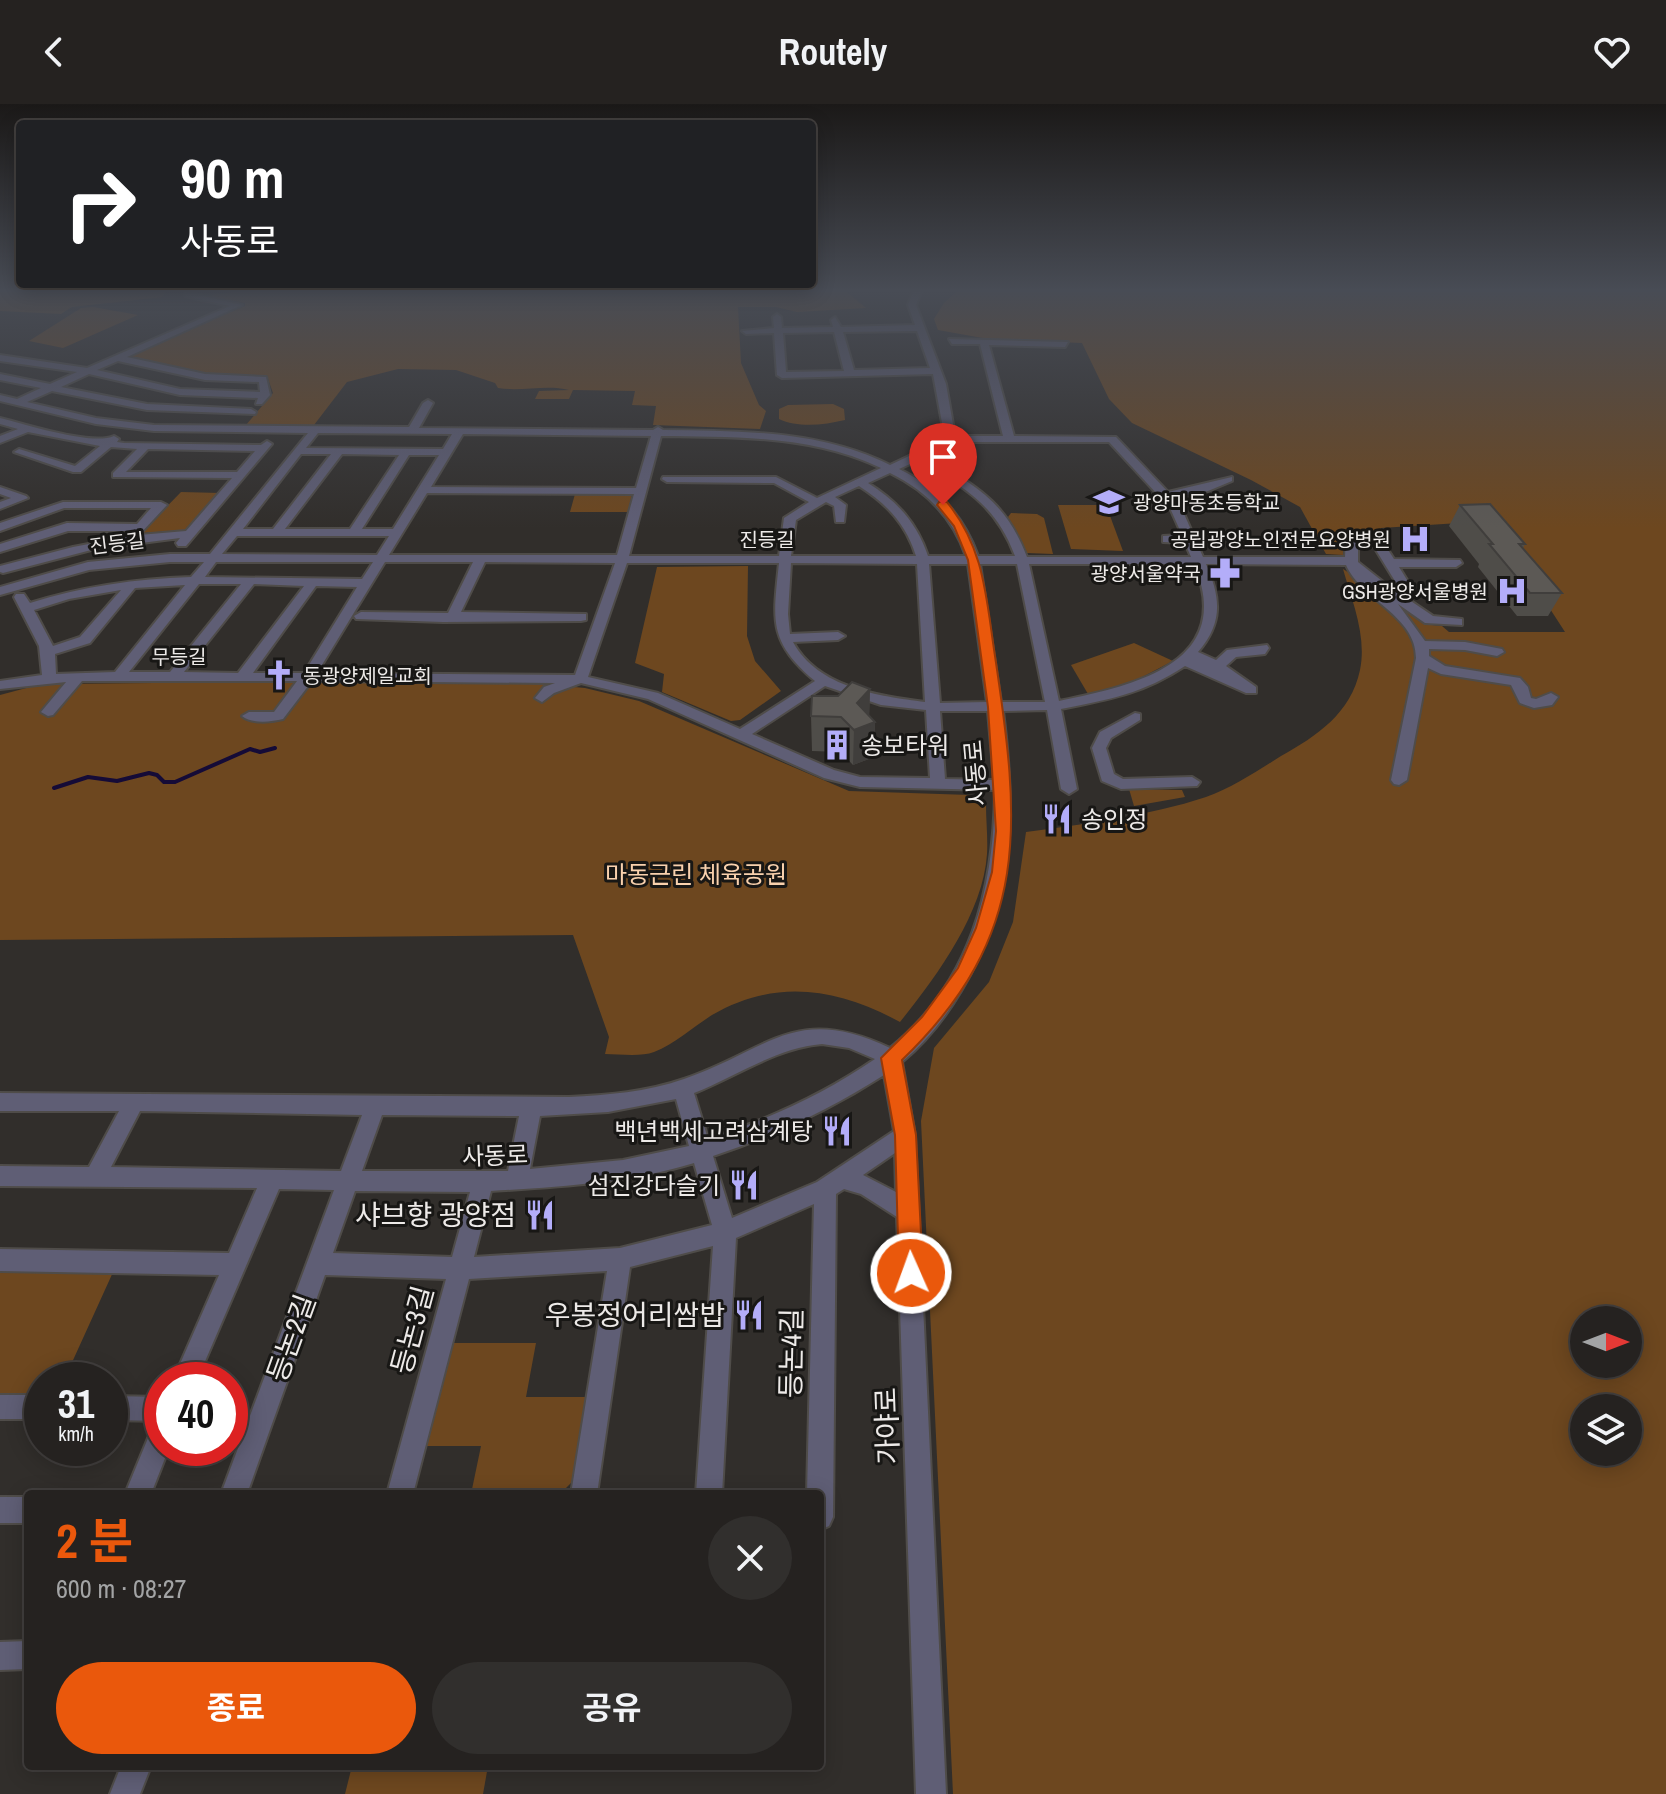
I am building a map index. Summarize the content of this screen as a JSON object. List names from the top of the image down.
{
  "streets": {
    "street": [
      "진등길",
      "무등길",
      "사동로",
      "등논3길",
      "등논2길",
      "등논4길",
      "가야로"
    ]
  },
  "crossings": [
    ["진등길", "사동로"],
    ["무등길", "사동로"],
    ["사동로", "등논3길"],
    ["사동로", "등논2길"],
    ["사동로", "가야로"]
  ],
  "parks": ["마동근린 체육공원"],
  "places": {
    "school or university": ["광양마동초등학교"],
    "hospital": ["공립광양노인전문요양병원", "GSH광양서울병원"],
    "pharmacy": ["광양서울약국"],
    "church": ["동광양제일교회"],
    "building": ["송보타워"],
    "restaurant": [
      "송인정",
      "백년백세고려삼계탕",
      "섬진강다슬기",
      "샤브향 광양점",
      "우봉정어리쌈밥"
    ]
  },
  "north": "right",
  "page": {
    "header": "Routely",
    "turn": ["90 m", "사동로"],
    "speed": "31 km/h",
    "limit": "40",
    "heading": ["2 분", "600 m · 08:27"],
    "buttons": ["종료", "공유"]
  }
}
